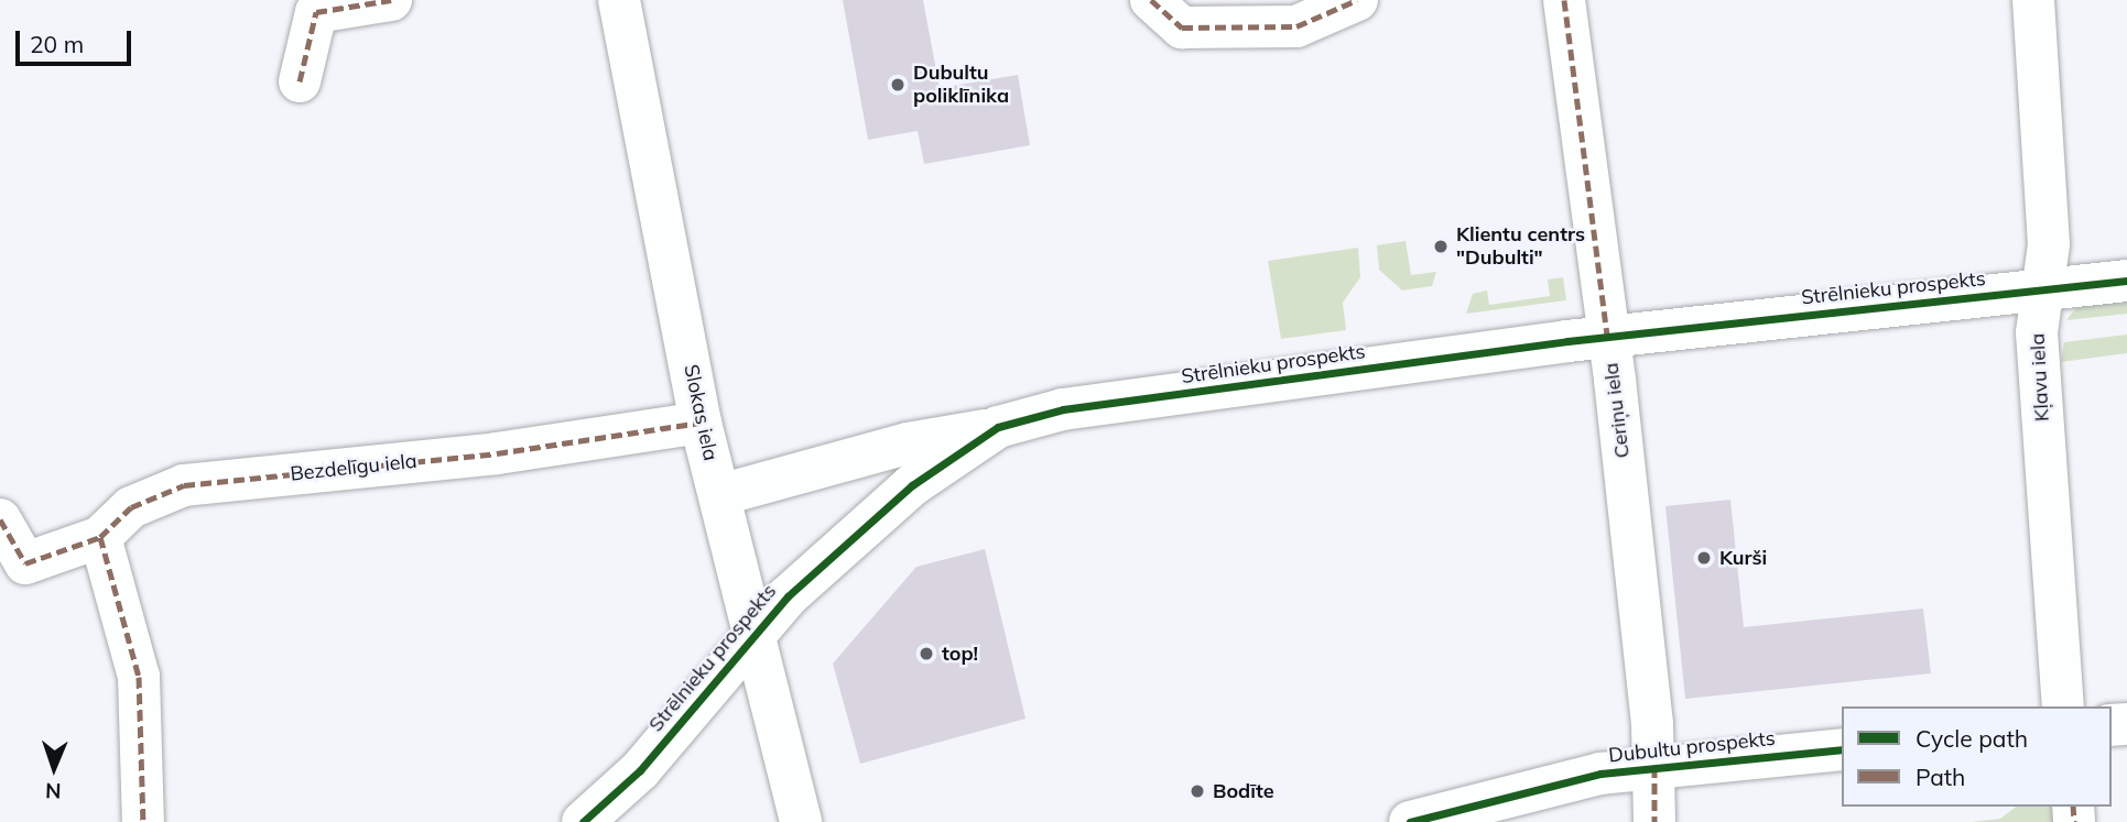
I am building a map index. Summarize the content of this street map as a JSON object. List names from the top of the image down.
{
  "streets": {
    "main road": [
      "Strēlnieku prospekts",
      "Kļavu iela",
      "Ceriņu iela",
      "Slokas iela",
      "Bezdelīgu iela",
      "Dubultu prospekts"
    ]
  },
  "crossings": [
    ["Strēlnieku prospekts", "Kļavu iela"],
    ["Strēlnieku prospekts", "Ceriņu iela"],
    ["Strēlnieku prospekts", "Slokas iela"],
    ["Ceriņu iela", "Dubultu prospekts"],
    ["Slokas iela", "Bezdelīgu iela"]
  ],
  "places": [
    "Dubultu poliklīnika",
    "Klientu centrs \"Dubulti\"",
    "Kurši",
    "top!",
    "Bodīte"
  ],
  "legend": ["Cycle path", "Path"],
  "scale_bar": "20 m",
  "north": "bottom"
}
